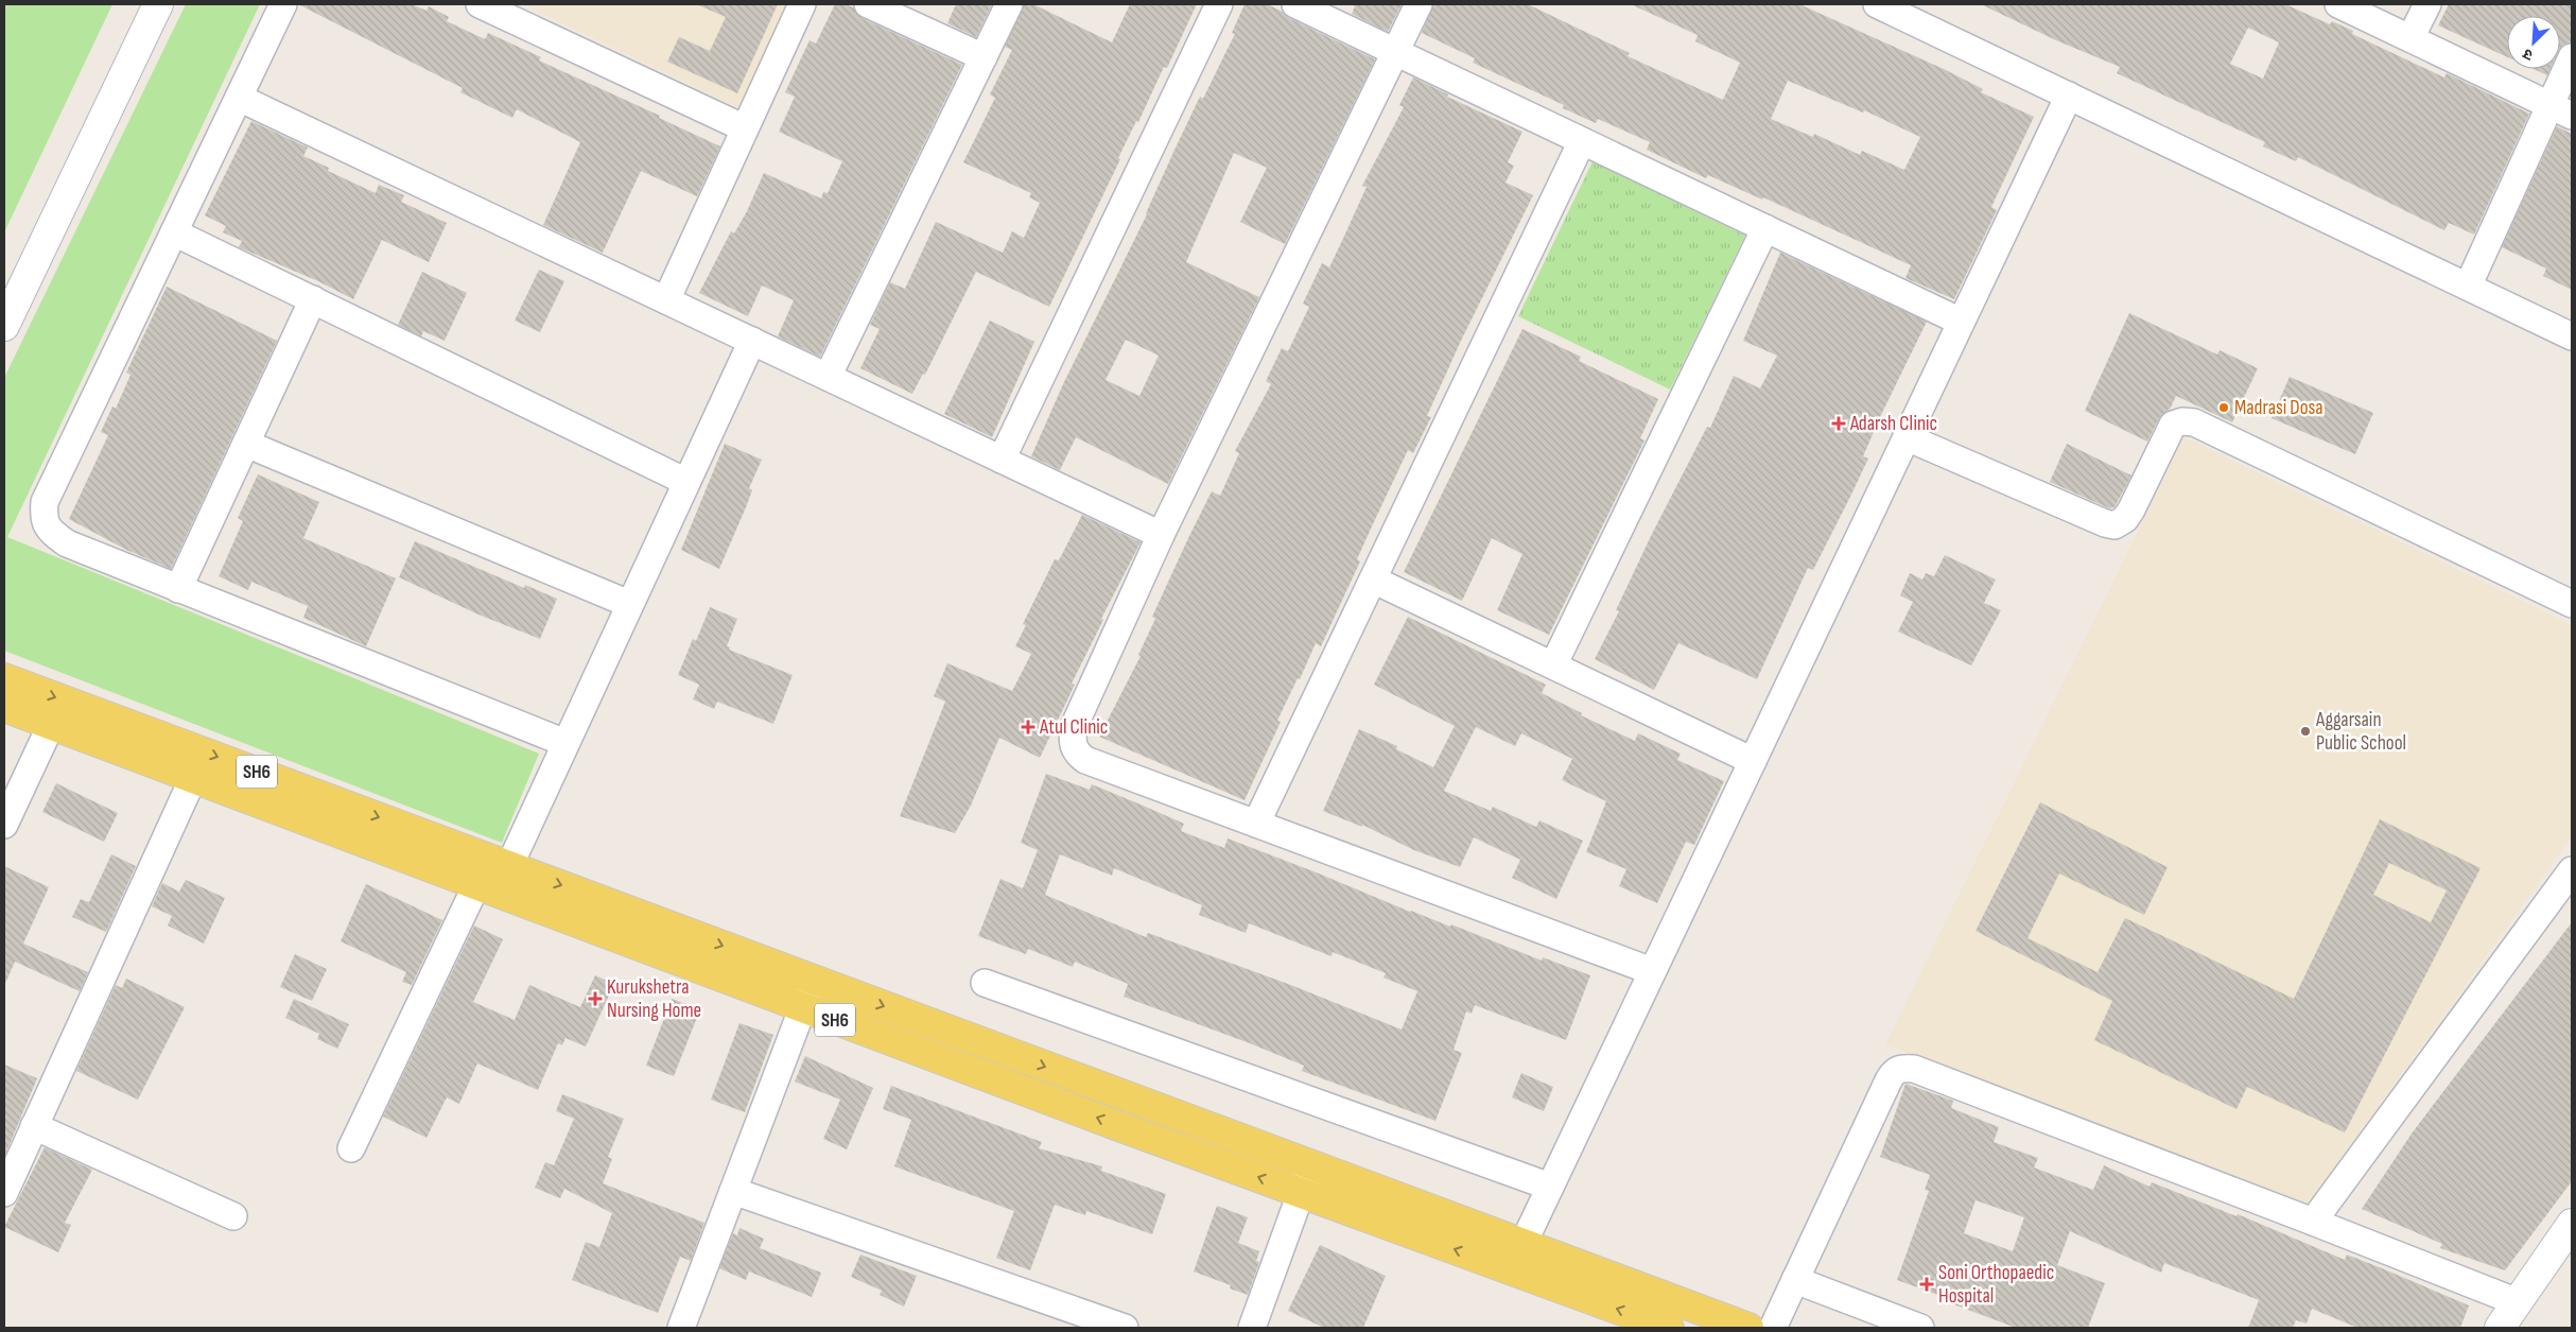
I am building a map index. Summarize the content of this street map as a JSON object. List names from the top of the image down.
{
  "streets": {
    "main road": ["SH6"]
  },
  "places": {
    "other": ["Madrasi Dosa", "Aggarsain Public School"],
    "health": [
      "Adarsh Clinic",
      "Atul Clinic",
      "Kurukshetra Nursing Home",
      "Soni Orthopaedic Hospital"
    ]
  },
  "north": "bottom left"
}
